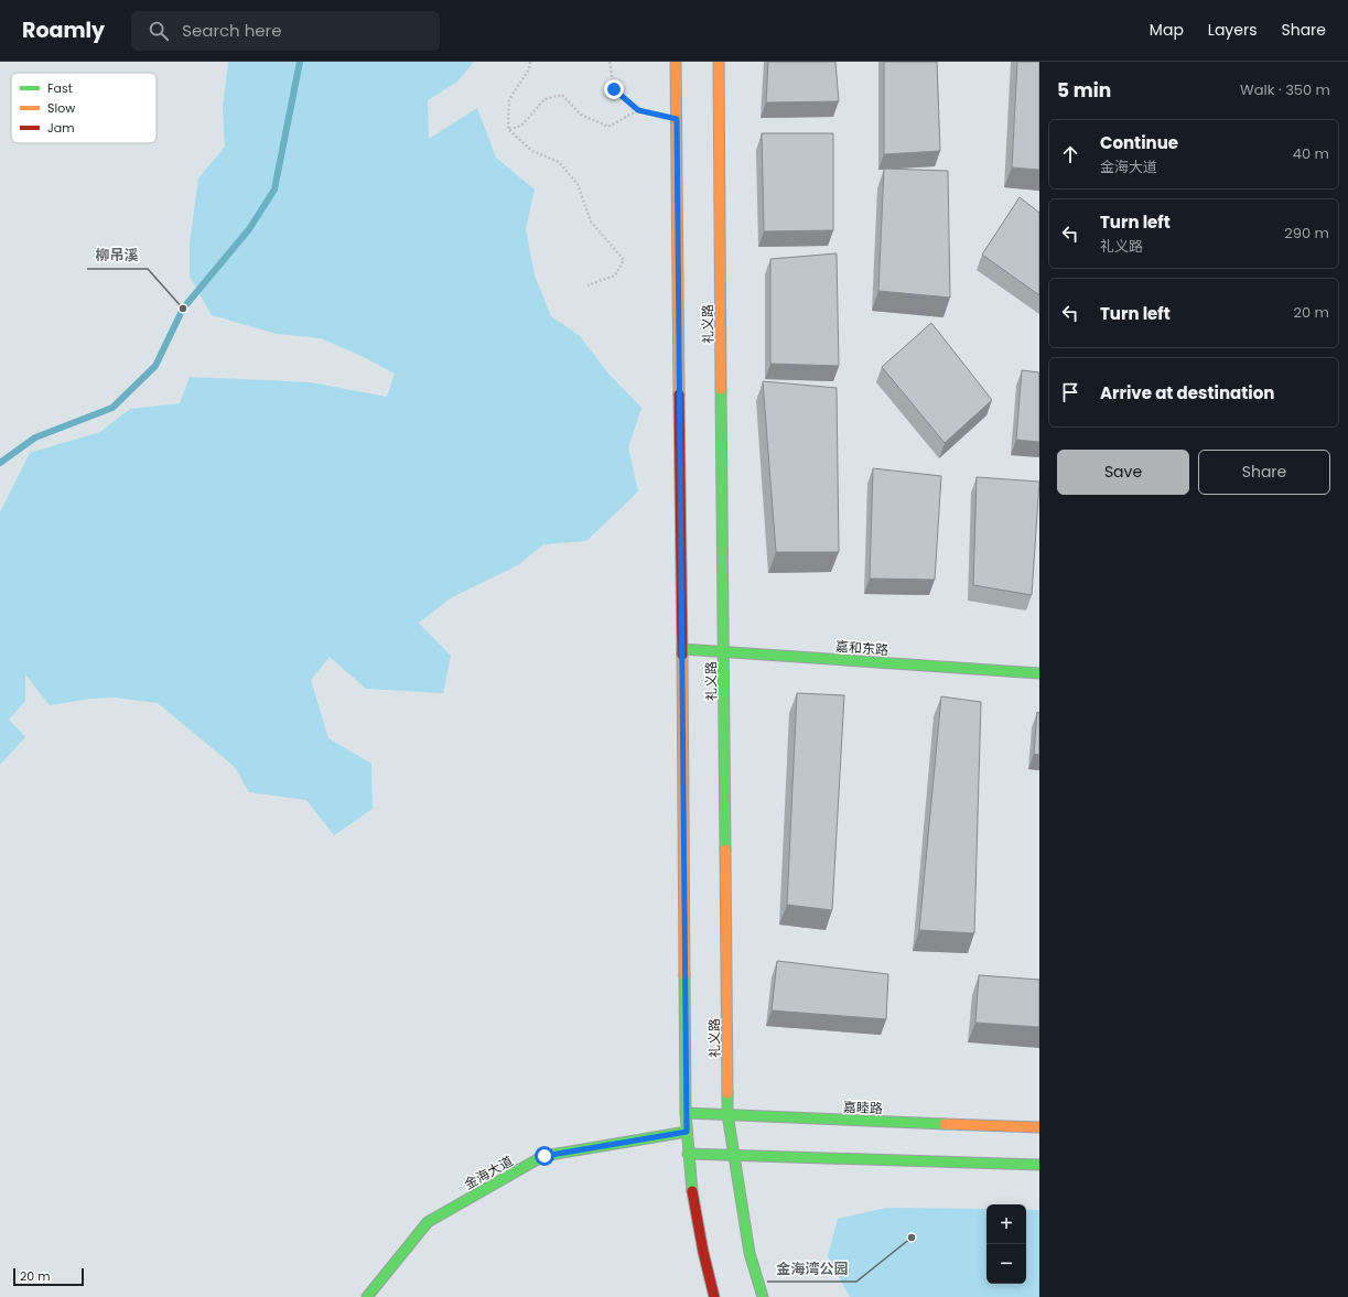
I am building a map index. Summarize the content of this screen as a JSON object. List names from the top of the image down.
{
  "streets": {
    "main road": [
      "礼义路",
      "嘉和东路",
      "嘉睦路",
      "金海大道"
    ]
  },
  "crossings": [
    ["礼义路", "嘉和东路"],
    ["礼义路", "嘉睦路"],
    ["礼义路", "金海大道"]
  ],
  "places": ["柳吊溪", "金海湾公园"],
  "legend": ["Fast", "Slow", "Jam"],
  "scale_bar": "20 m",
  "page": {
    "header": "Roamly",
    "search": "Search here",
    "nav": ["Map", "Layers", "Share"],
    "heading": ["5 min", "Walk · 350 m"],
    "list": [
      ["Continue", "金海大道", "40 m"],
      ["Turn left", "礼义路", "290 m"],
      ["Turn left", "20 m"],
      "Arrive at destination"
    ],
    "buttons": ["Save", "Share"],
    "map_buttons": ["+", "−"],
    "scale": "20 m"
  }
}
